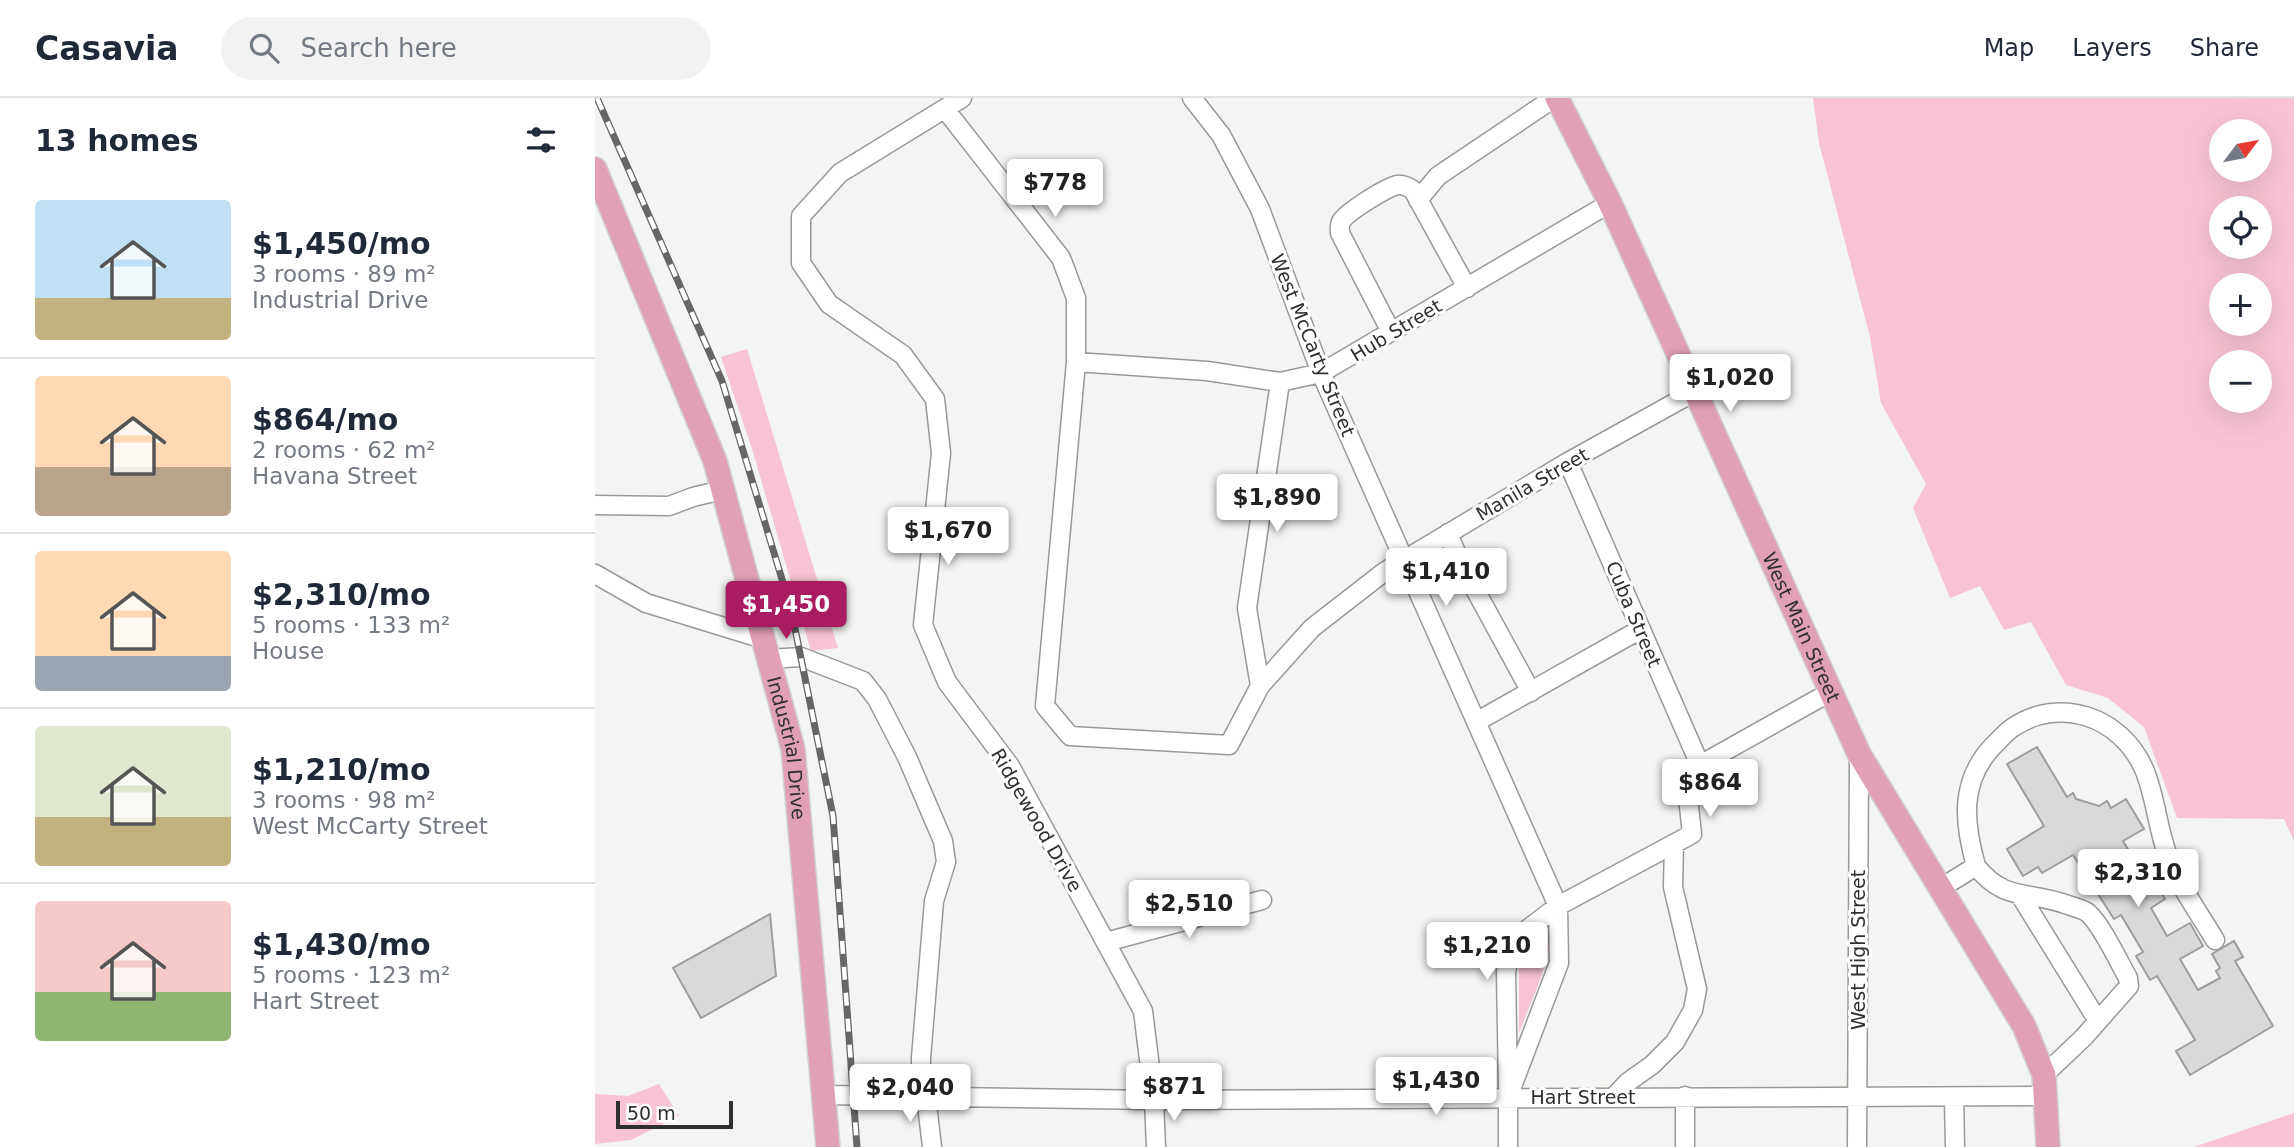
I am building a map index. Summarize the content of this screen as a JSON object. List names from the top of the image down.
{
  "streets": {
    "main road": ["West Main Street", "Industrial Drive"],
    "street": [
      "Hub Street",
      "West McCarty Street",
      "Manila Street",
      "Cuba Street",
      "Ridgewood Drive",
      "West High Street",
      "Hart Street"
    ]
  },
  "crossings": [
    ["Hub Street", "West McCarty Street"],
    ["Hub Street", "Manila Street"],
    ["Hub Street", "West Main Street"],
    ["West McCarty Street", "Manila Street"],
    ["West McCarty Street", "Hart Street"],
    ["Manila Street", "Cuba Street"],
    ["Manila Street", "West Main Street"],
    ["West Main Street", "West High Street"],
    ["West Main Street", "Hart Street"],
    ["Industrial Drive", "Hart Street"],
    ["Ridgewood Drive", "Hart Street"],
    ["West High Street", "Hart Street"]
  ],
  "scale_bar": "50 m",
  "north": "top right",
  "page": {
    "header": "Casavia",
    "search": "Search here",
    "nav": ["Map", "Layers", "Share"],
    "heading": "13 homes",
    "map_buttons": ["+", "−"],
    "price": [
      "$778",
      "$1,020",
      "$1,890",
      "$1,670",
      "$1,410",
      "$1,450",
      "$864",
      "$2,310",
      "$2,510",
      "$1,210",
      "$1,430",
      "$871",
      "$2,040"
    ],
    "list": [
      {
        "name": "$1,450/mo",
        "note": "3 rooms · 89 m² · Industrial Drive"
      },
      {
        "name": "$864/mo",
        "note": "2 rooms · 62 m² · Havana Street"
      },
      {
        "name": "$2,310/mo",
        "note": "5 rooms · 133 m² · House"
      },
      {
        "name": "$1,210/mo",
        "note": "3 rooms · 98 m² · West McCarty Street"
      },
      {
        "name": "$1,430/mo",
        "note": "5 rooms · 123 m² · Hart Street"
      }
    ],
    "scale": "50 m"
  }
}
